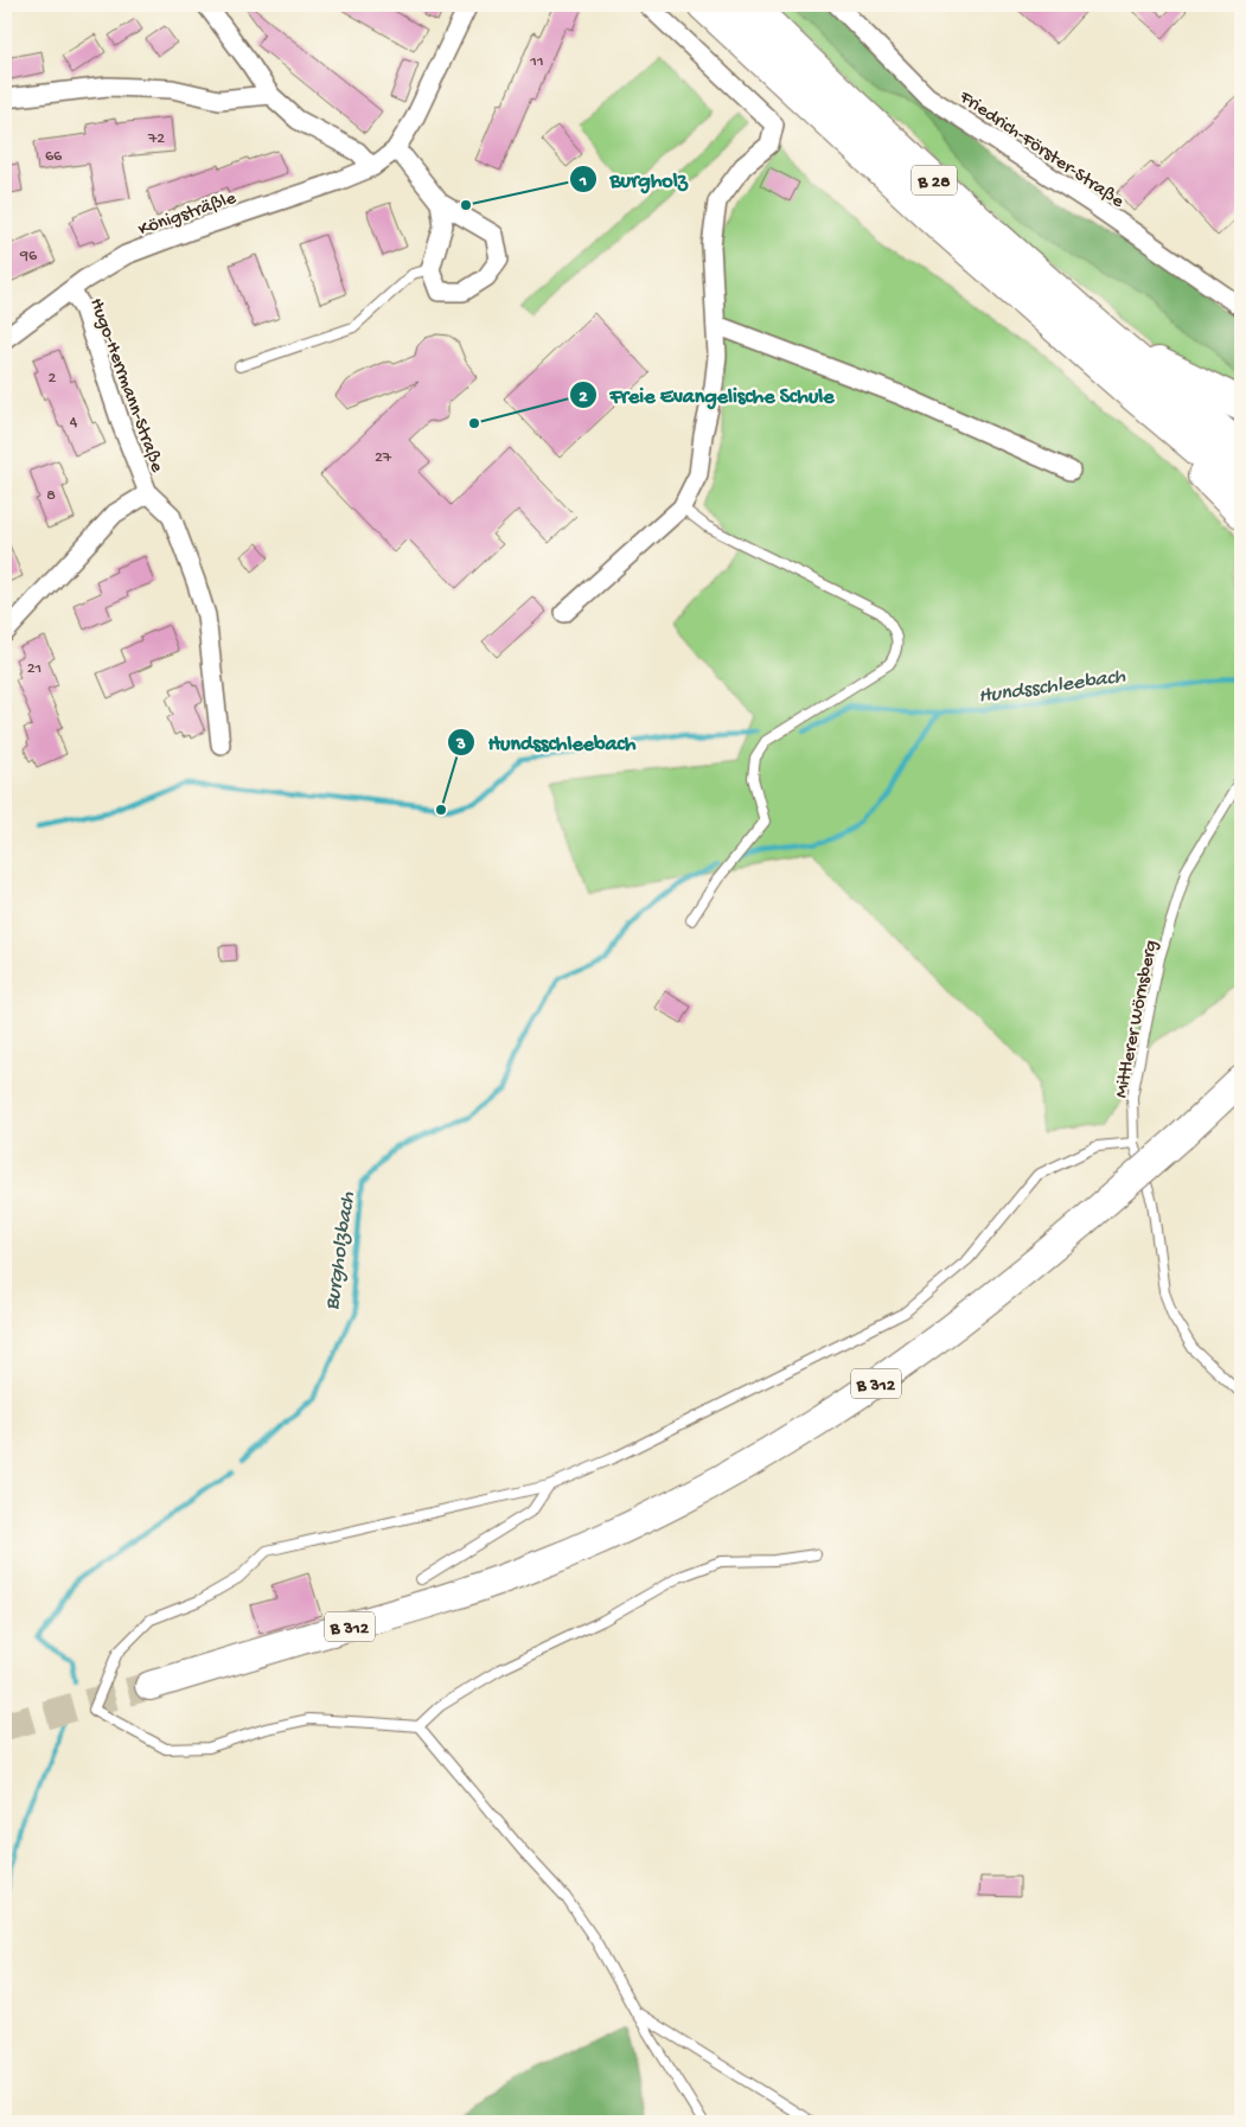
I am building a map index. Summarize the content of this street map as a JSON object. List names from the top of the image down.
{
  "streets": {
    "highway": ["B 28"],
    "main road": ["B 312"],
    "street": ["Friedrich-Förster-Straße", "Königsträßle", "Hugo-Herrmann-Straße"],
    "lane": ["Mittlerer Wörnsberg"]
  },
  "crossings": [
    ["Königsträßle", "Hugo-Herrmann-Straße"]
  ],
  "water": ["Hundsschleebach", "Burgholzbach"],
  "places": ["Burgholz", "Freie Evangelische Schule", "Hundsschleebach"],
  "house_numbers": [
    "11",
    "72",
    "66",
    "96",
    "2",
    "4",
    "27",
    "8",
    "21"
  ]
}
